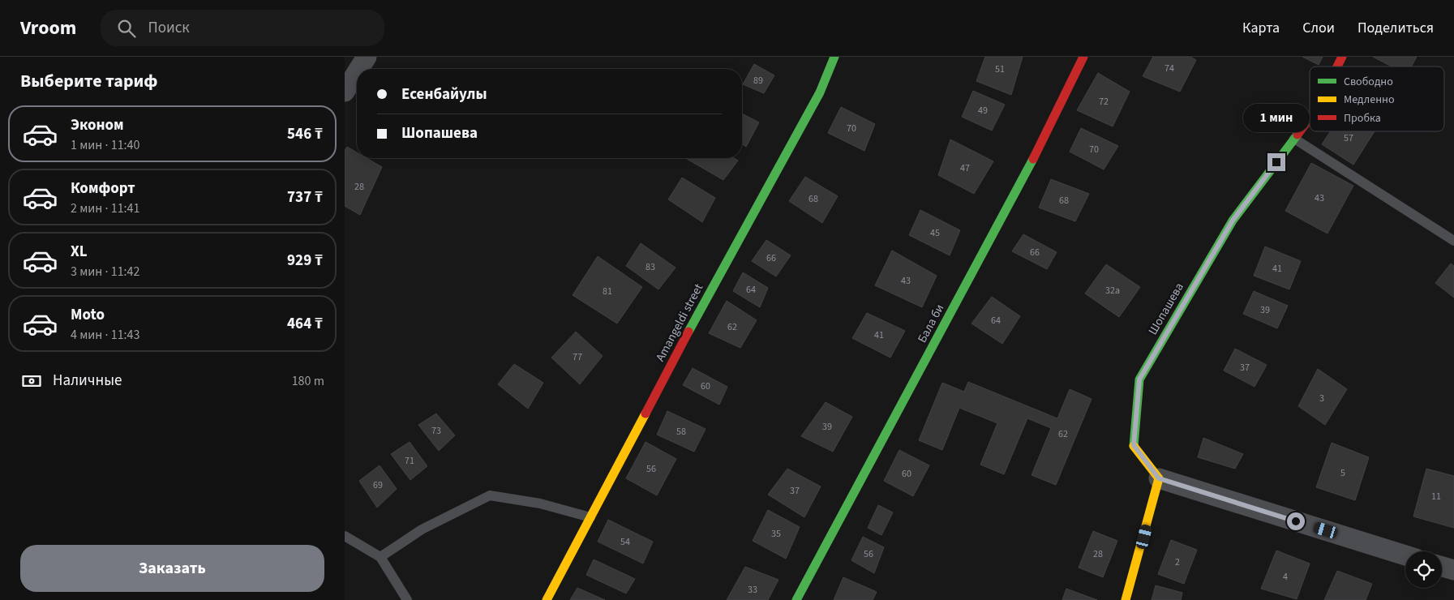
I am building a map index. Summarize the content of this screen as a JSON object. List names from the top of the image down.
{
  "streets": {
    "street": ["Шопашева", "Amangeldi street", "Бала би"]
  },
  "house_numbers": [
    "74",
    "51",
    "89",
    "72",
    "49",
    "70",
    "57",
    "70",
    "47",
    "28",
    "43",
    "68",
    "68",
    "45",
    "66",
    "66",
    "83",
    "41",
    "43",
    "64",
    "32а",
    "81",
    "39",
    "64",
    "62",
    "41",
    "77",
    "37",
    "60",
    "3",
    "39",
    "73",
    "58",
    "62",
    "71",
    "56",
    "5",
    "60",
    "69",
    "37",
    "11",
    "35",
    "54",
    "56",
    "28",
    "2",
    "4",
    "33"
  ],
  "legend": ["Свободно", "Медленно", "Пробка"],
  "page": {
    "header": "Vroom",
    "search": "Поиск",
    "nav": ["Карта", "Слои", "Поделиться"],
    "heading": "Выберите тариф",
    "banner": ["Есенбайулы", "Шопашева"],
    "bubble": "1 мин",
    "list": [
      {
        "name": "Эконом",
        "note": "1 мин · 11:40",
        "value": "546 ₸"
      },
      {
        "name": "Комфорт",
        "note": "2 мин · 11:41",
        "value": "737 ₸"
      },
      {
        "name": "XL",
        "note": "3 мин · 11:42",
        "value": "929 ₸"
      },
      {
        "name": "Moto",
        "note": "4 мин · 11:43",
        "value": "464 ₸"
      }
    ],
    "pay": ["Наличные", "180 m"],
    "buttons": "Заказать"
  }
}
